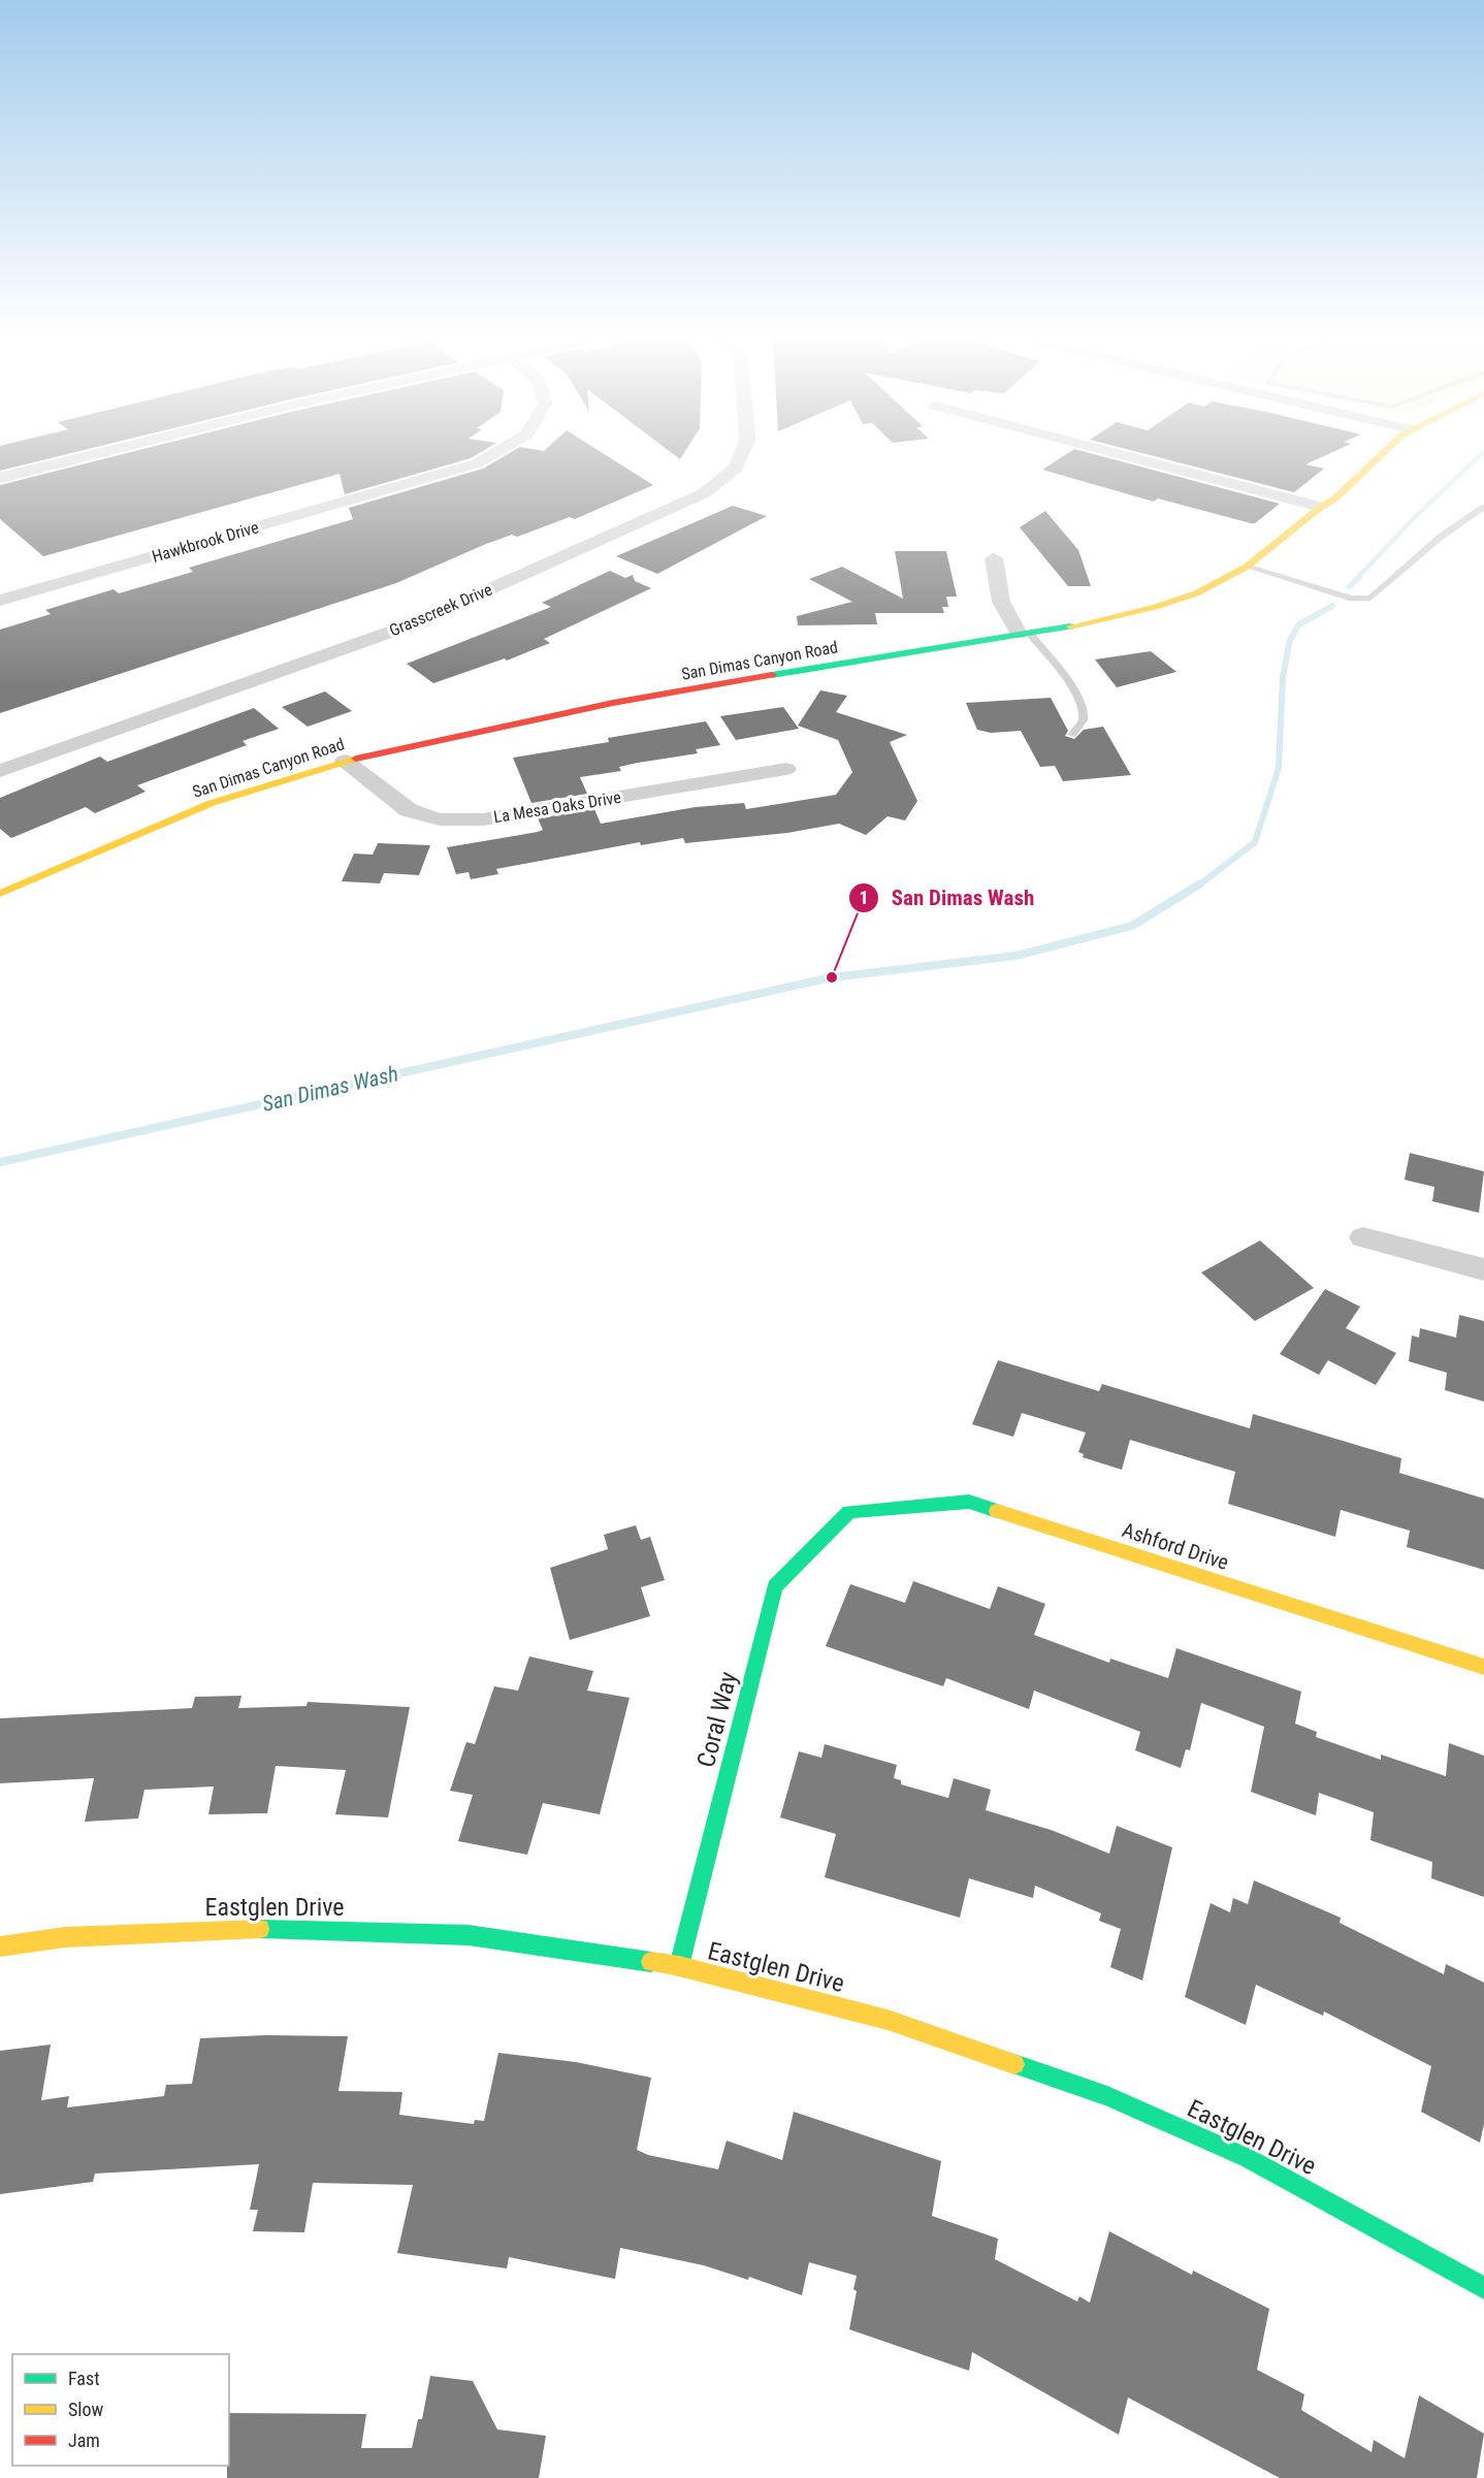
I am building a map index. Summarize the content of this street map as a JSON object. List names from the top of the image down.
{
  "streets": {
    "street": [
      "Hawkbrook Drive",
      "Grasscreek Drive",
      "San Dimas Canyon Road",
      "La Mesa Oaks Drive",
      "Ashford Drive",
      "Coral Way",
      "Eastglen Drive"
    ]
  },
  "crossings": [
    ["San Dimas Canyon Road", "La Mesa Oaks Drive"],
    ["Ashford Drive", "Coral Way"],
    ["Coral Way", "Eastglen Drive"]
  ],
  "water": ["San Dimas Wash"],
  "places": ["San Dimas Wash"],
  "legend": ["Fast", "Slow", "Jam"]
}
